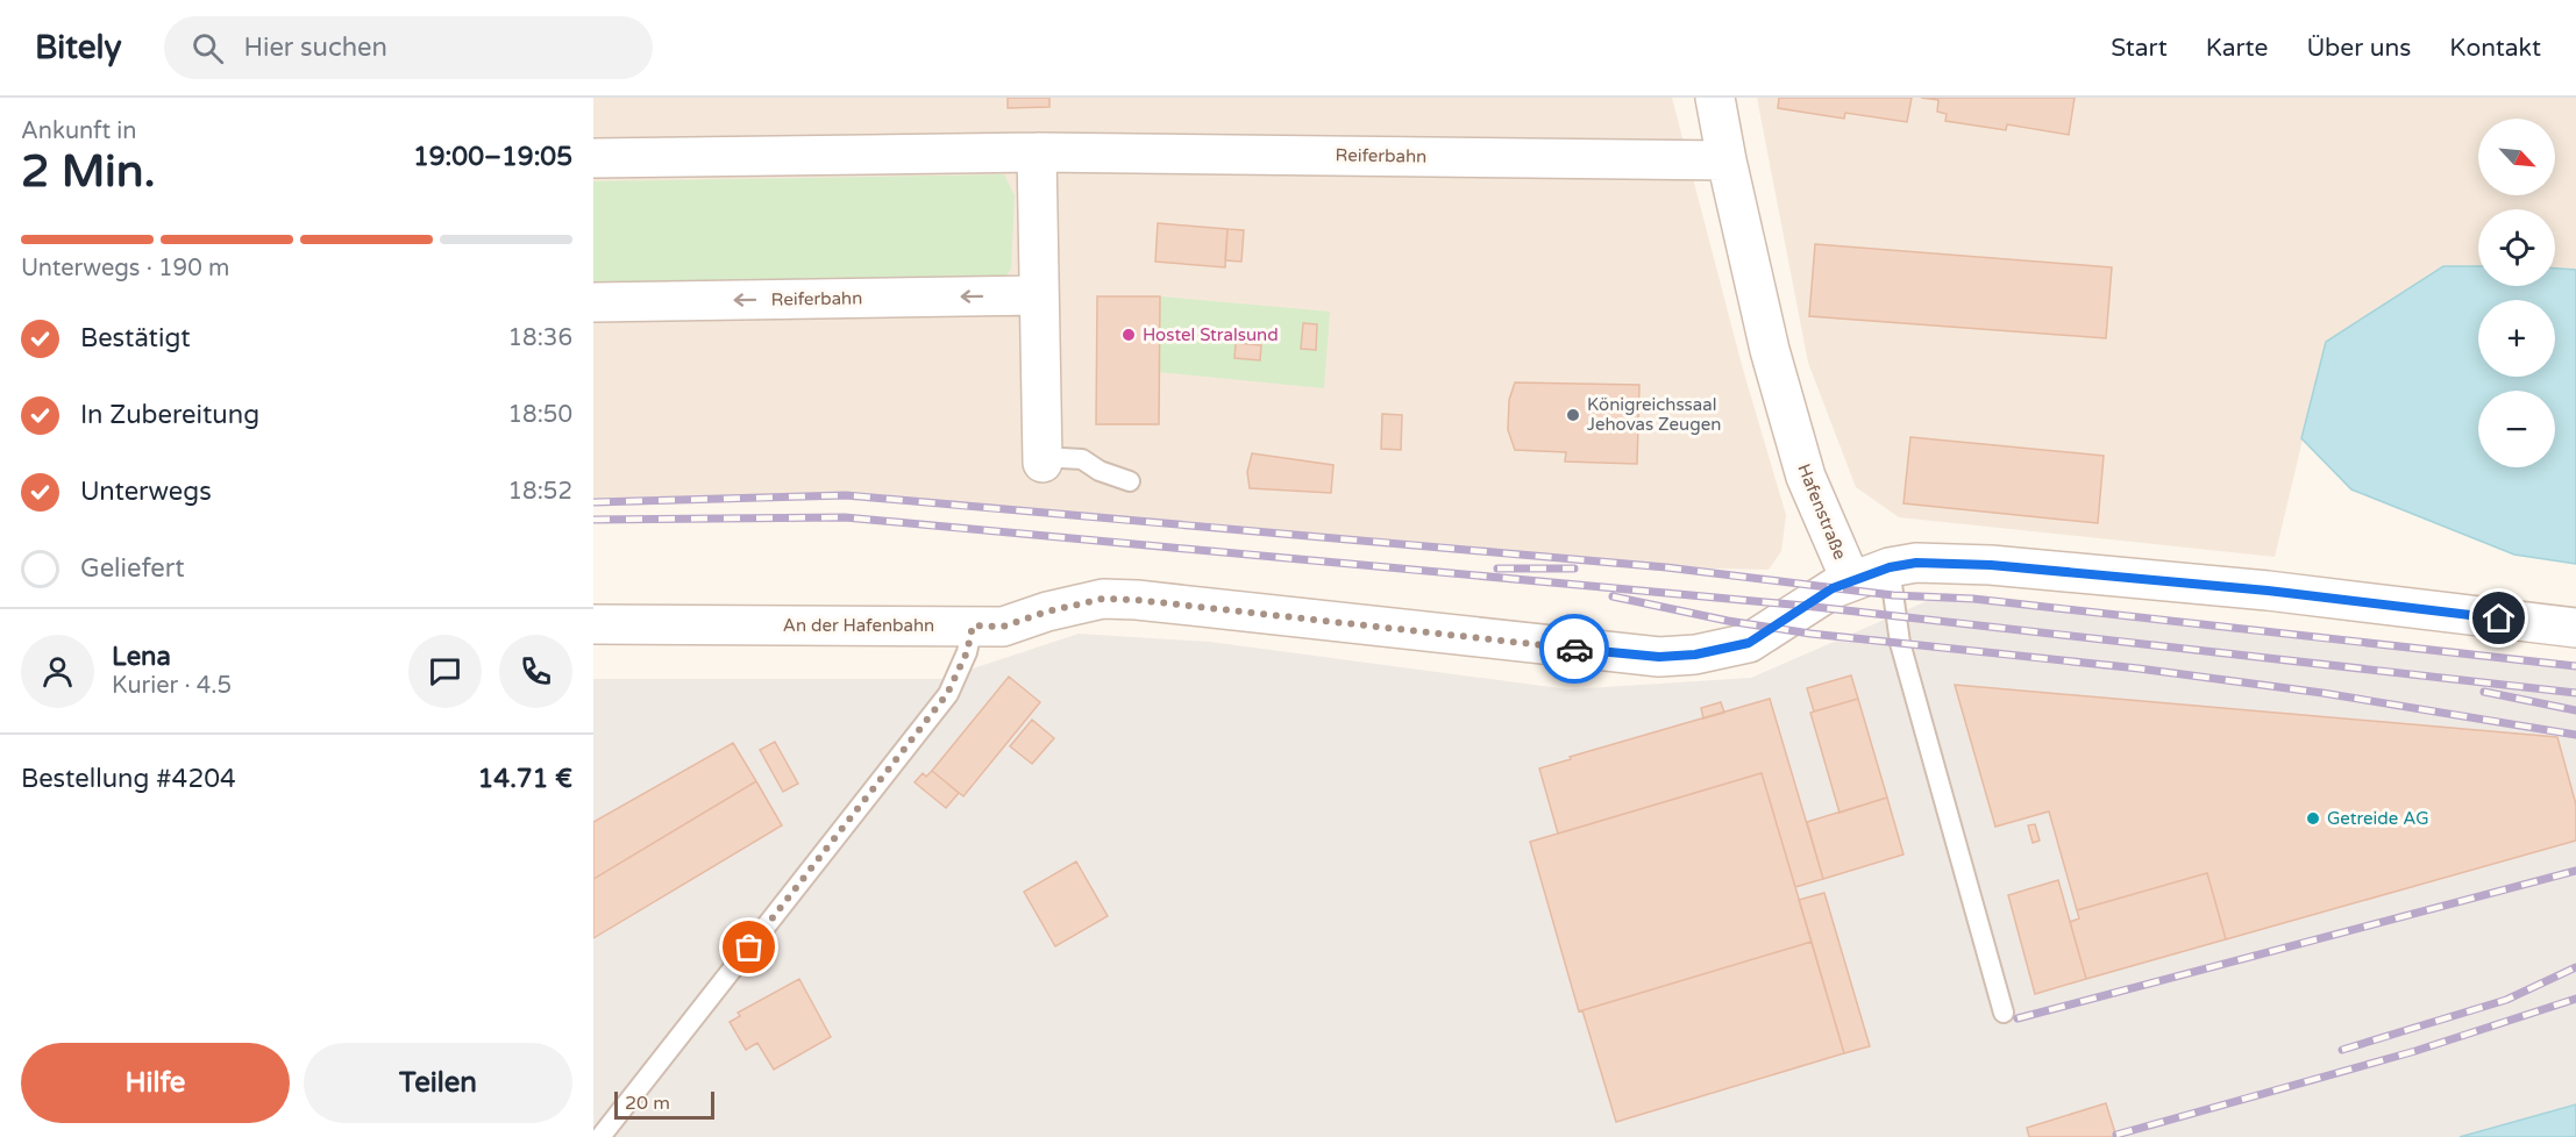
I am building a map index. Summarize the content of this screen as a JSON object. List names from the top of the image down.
{
  "streets": {
    "street": ["Reiferbahn", "Hafenstraße", "An der Hafenbahn"]
  },
  "crossings": [
    ["Reiferbahn", "Hafenstraße"],
    ["Hafenstraße", "An der Hafenbahn"]
  ],
  "places": ["Hostel Stralsund", "Königreichssaal Jehovas Zeugen", "Getreide AG"],
  "scale_bar": "20 m",
  "north": "bottom right",
  "page": {
    "header": "Bitely",
    "search": "Hier suchen",
    "nav": [
      "Start",
      "Karte",
      "Über uns",
      "Kontakt"
    ],
    "heading": ["2 Min.", "Ankunft in", "19:00–19:05"],
    "panel": [
      "Lena",
      "Kurier · 4.5",
      "Bestellung #4204",
      "14.71 €"
    ],
    "map_buttons": ["+", "−"],
    "bar": "Unterwegs · 190 m",
    "list": [
      ["Bestätigt", "18:36"],
      ["In Zubereitung", "18:50"],
      ["Unterwegs", "18:52"],
      "Geliefert"
    ],
    "buttons": ["Hilfe", "Teilen"],
    "scale": "20 m"
  }
}
